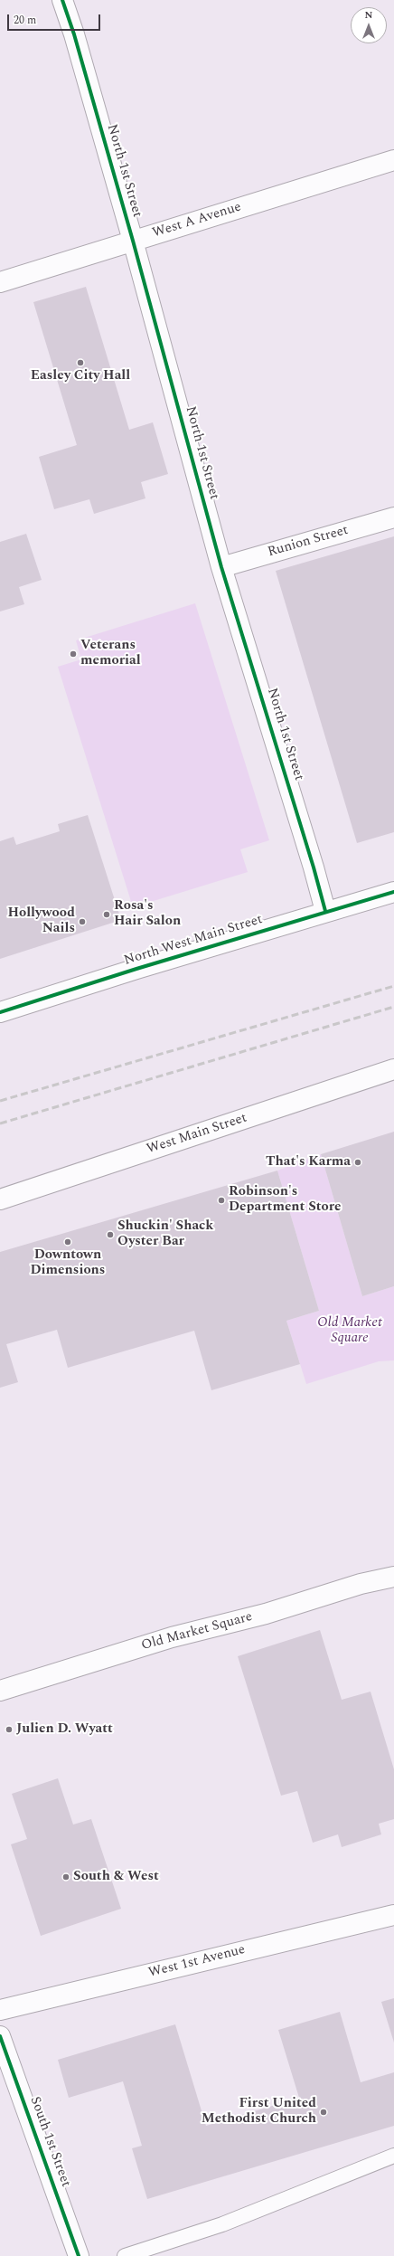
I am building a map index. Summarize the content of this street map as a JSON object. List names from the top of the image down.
{
  "streets": {
    "street": [
      "North 1st Street",
      "West A Avenue",
      "Runion Street",
      "North West Main Street",
      "West Main Street",
      "Old Market Square",
      "West 1st Avenue",
      "South 1st Street"
    ]
  },
  "crossings": [
    ["North 1st Street", "West A Avenue"],
    ["North 1st Street", "Runion Street"],
    ["North 1st Street", "North West Main Street"]
  ],
  "parks": ["Old Market Square"],
  "places": [
    "Easley City Hall",
    "Veterans memorial",
    "Rosa's Hair Salon",
    "Hollywood Nails",
    "That's Karma",
    "Robinson's Department Store",
    "Shuckin' Shack Oyster Bar",
    "Downtown Dimensions",
    "Julien D. Wyatt",
    "South & West",
    "First United Methodist Church"
  ],
  "scale_bar": "20 m",
  "north": "top"
}
